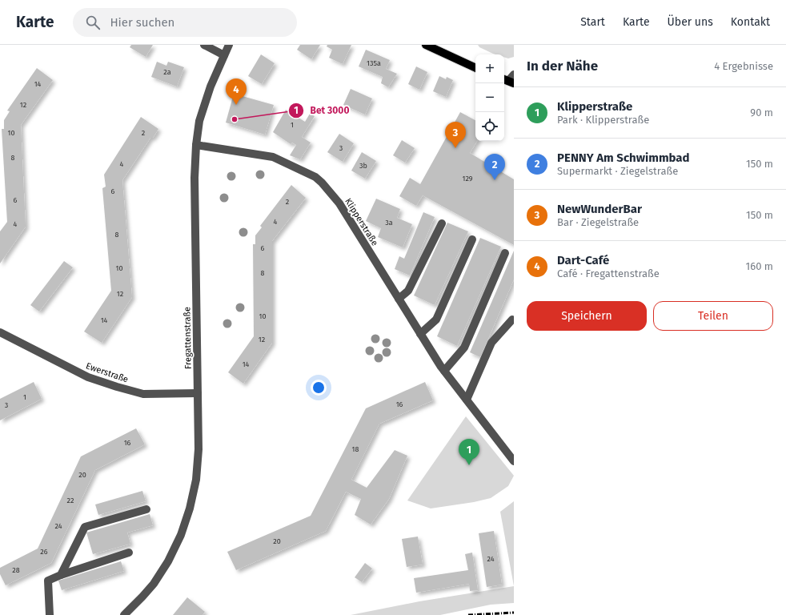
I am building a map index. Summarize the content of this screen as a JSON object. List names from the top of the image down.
{
  "streets": {
    "street": ["Klipperstraße", "Fregattenstraße", "Ewerstraße"]
  },
  "crossings": [
    ["Klipperstraße", "Fregattenstraße"],
    ["Fregattenstraße", "Ewerstraße"]
  ],
  "places": ["Bet 3000"],
  "house_numbers": [
    "135a",
    "2a",
    "14",
    "12",
    "1",
    "10",
    "2",
    "3",
    "8",
    "4",
    "3b",
    "129",
    "6",
    "6",
    "2",
    "4",
    "3a",
    "4",
    "8",
    "6",
    "10",
    "8",
    "12",
    "10",
    "14",
    "12",
    "14",
    "1",
    "16",
    "3",
    "16",
    "18",
    "20",
    "22",
    "24",
    "20",
    "26",
    "24",
    "28"
  ],
  "page": {
    "header": "Karte",
    "search": "Hier suchen",
    "nav": [
      "Start",
      "Karte",
      "Über uns",
      "Kontakt"
    ],
    "heading": ["In der Nähe", "4 Ergebnisse"],
    "map_buttons": ["+", "−"],
    "pins": [
      "4",
      "3",
      "2",
      "1"
    ],
    "list": [
      {
        "mark": "1",
        "name": "Klipperstraße",
        "note": "Park · Klipperstraße",
        "value": "90 m"
      },
      {
        "mark": "2",
        "name": "PENNY Am Schwimmbad",
        "note": "Supermarkt · Ziegelstraße",
        "value": "150 m"
      },
      {
        "mark": "3",
        "name": "NewWunderBar",
        "note": "Bar · Ziegelstraße",
        "value": "150 m"
      },
      {
        "mark": "4",
        "name": "Dart-Café",
        "note": "Café · Fregattenstraße",
        "value": "160 m"
      }
    ],
    "buttons": ["Speichern", "Teilen"]
  }
}
